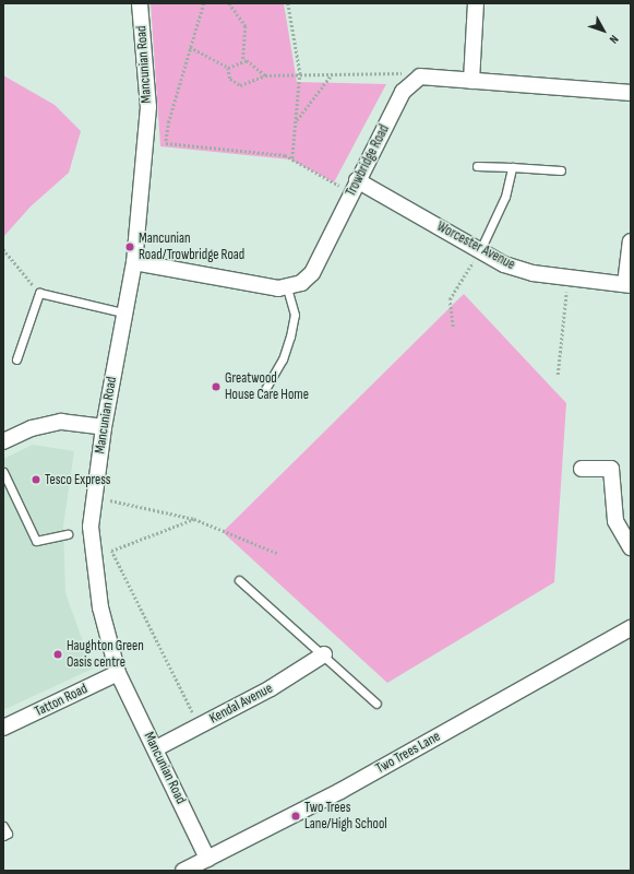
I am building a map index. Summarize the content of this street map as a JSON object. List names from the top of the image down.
{
  "streets": {
    "street": [
      "Mancunian Road",
      "Trowbridge Road",
      "Worcester Avenue",
      "Tatton Road",
      "Kendal Avenue",
      "Two Trees Lane"
    ]
  },
  "crossings": [
    ["Mancunian Road", "Tatton Road"],
    ["Mancunian Road", "Kendal Avenue"],
    ["Mancunian Road", "Two Trees Lane"],
    ["Trowbridge Road", "Worcester Avenue"]
  ],
  "places": [
    "Mancunian Road/Trowbridge Road",
    "Greatwood House Care Home",
    "Tesco Express",
    "Haughton Green Oasis centre",
    "Two Trees Lane/High School"
  ],
  "north": "bottom right"
}
